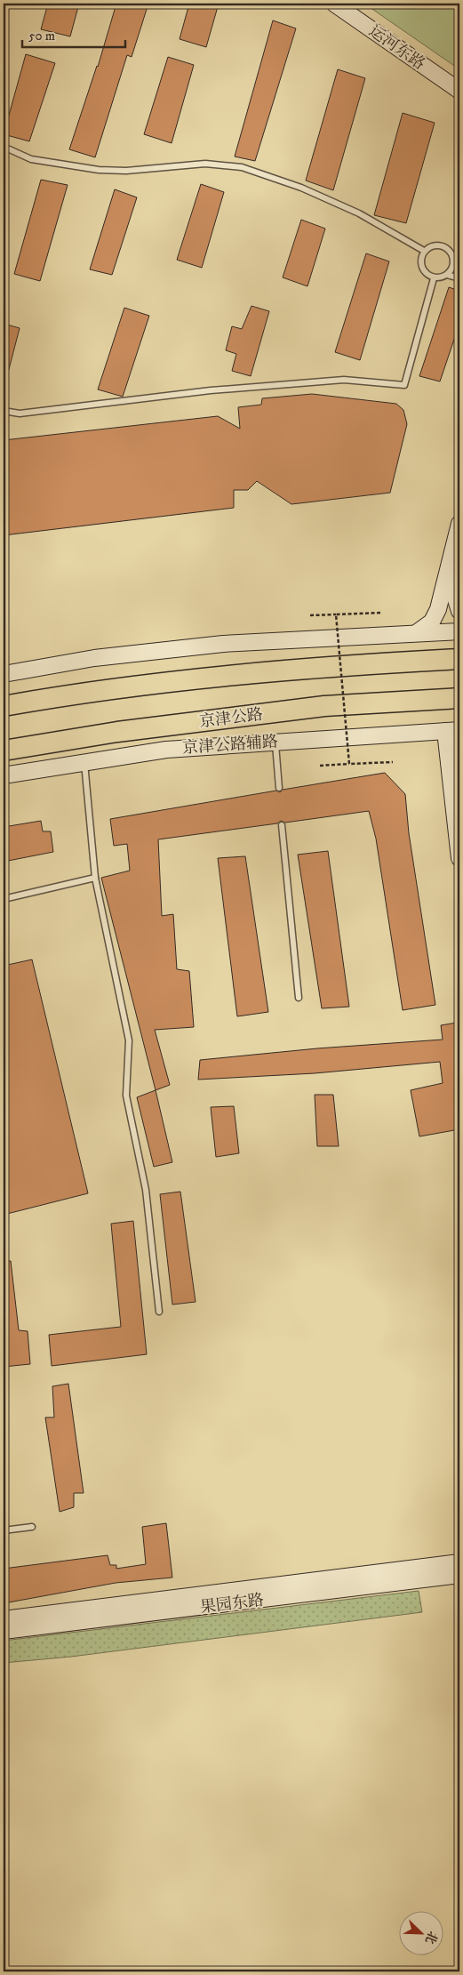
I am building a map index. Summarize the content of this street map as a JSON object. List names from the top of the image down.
{
  "streets": {
    "highway": ["京津公路"],
    "street": ["运河东路", "京津公路辅路", "果园东路"]
  },
  "scale_bar": "50 m",
  "north": "bottom right"
}
